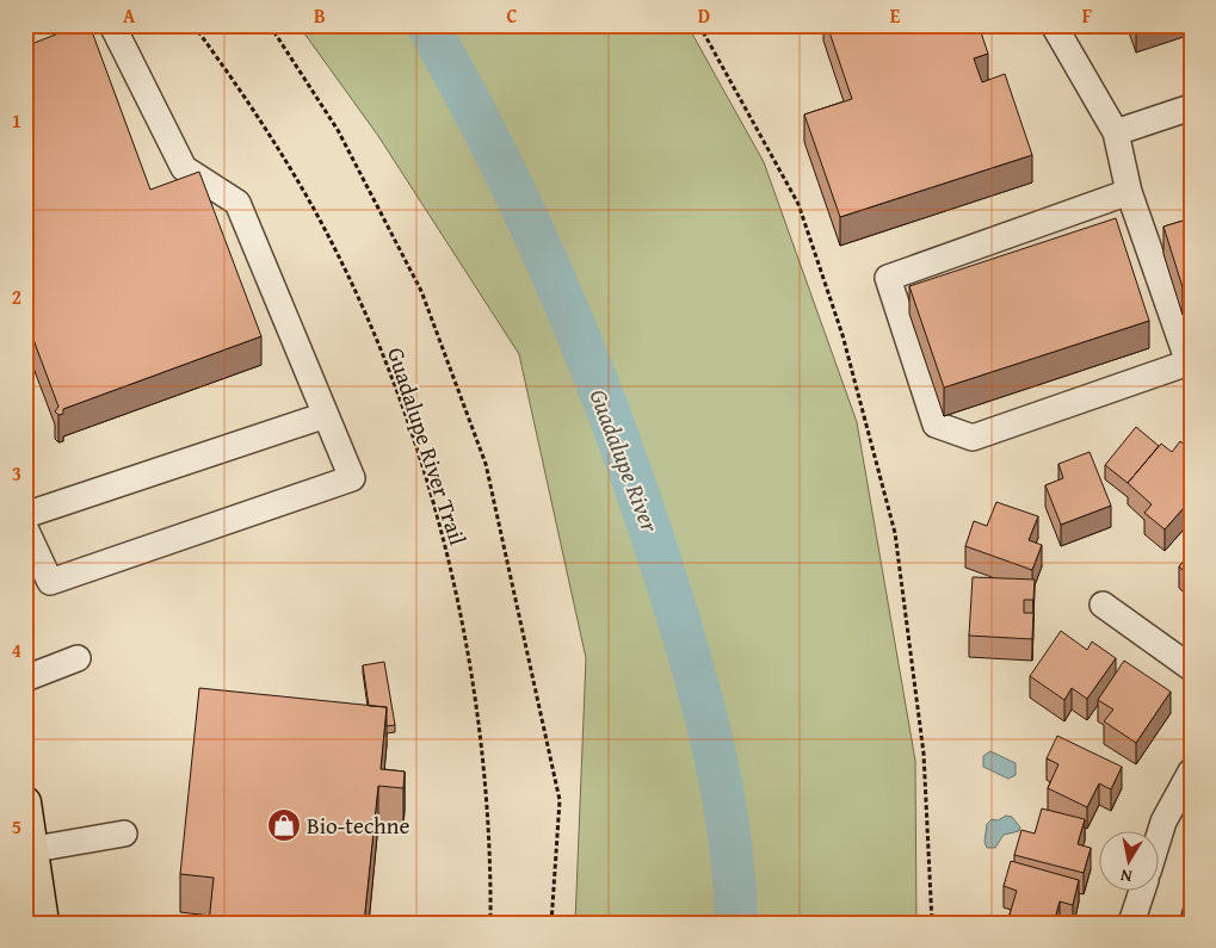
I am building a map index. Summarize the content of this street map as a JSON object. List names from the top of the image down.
{
  "streets": {
    "path": ["Guadalupe River Trail"]
  },
  "water": ["Guadalupe River"],
  "places": {
    "shop": ["Bio-techne"]
  },
  "north": "bottom",
  "grid": {
    "columns": [
      "A",
      "B",
      "C",
      "D",
      "E",
      "F"
    ],
    "rows": [
      "1",
      "2",
      "3",
      "4",
      "5"
    ]
  }
}
